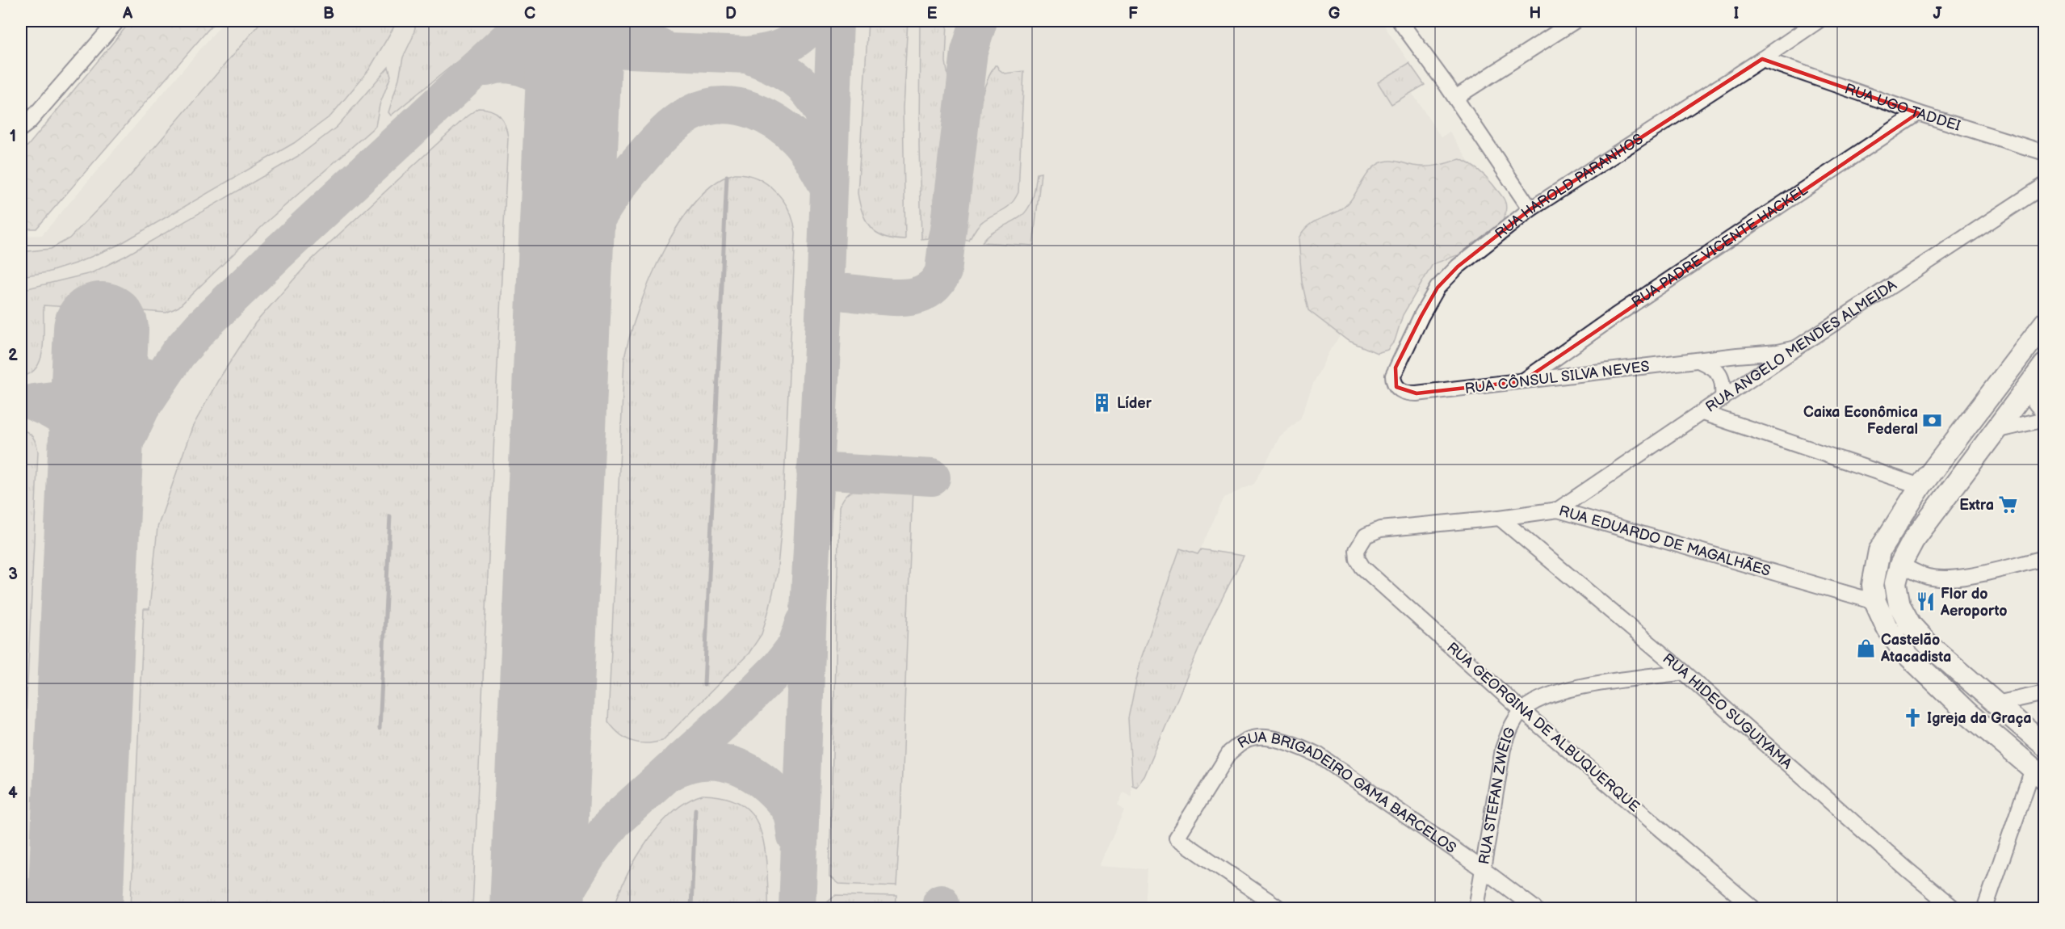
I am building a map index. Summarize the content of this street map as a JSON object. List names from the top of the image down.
{
  "streets": {
    "street": [
      "RUA UGO TADDEI",
      "RUA HAROLD PARANHOS",
      "RUA PADRE VICENTE HACKEL",
      "RUA ANGELO MENDES ALMEIDA",
      "RUA CÔNSUL SILVA NEVES",
      "RUA EDUARDO DE MAGALHÃES",
      "RUA HIDEO SUGUIYAMA",
      "RUA GEORGINA DE ALBUQUERQUE",
      "RUA STEFAN ZWEIG",
      "RUA BRIGADEIRO GAMA BARCELOS"
    ]
  },
  "crossings": [
    ["RUA UGO TADDEI", "RUA HAROLD PARANHOS"],
    ["RUA UGO TADDEI", "RUA PADRE VICENTE HACKEL"],
    ["RUA HAROLD PARANHOS", "RUA CÔNSUL SILVA NEVES"],
    ["RUA PADRE VICENTE HACKEL", "RUA CÔNSUL SILVA NEVES"],
    ["RUA ANGELO MENDES ALMEIDA", "RUA CÔNSUL SILVA NEVES"],
    ["RUA ANGELO MENDES ALMEIDA", "RUA EDUARDO DE MAGALHÃES"],
    ["RUA EDUARDO DE MAGALHÃES", "RUA HIDEO SUGUIYAMA"],
    ["RUA EDUARDO DE MAGALHÃES", "RUA GEORGINA DE ALBUQUERQUE"],
    ["RUA HIDEO SUGUIYAMA", "RUA STEFAN ZWEIG"],
    ["RUA GEORGINA DE ALBUQUERQUE", "RUA STEFAN ZWEIG"],
    ["RUA STEFAN ZWEIG", "RUA BRIGADEIRO GAMA BARCELOS"]
  ],
  "places": {
    "building": ["Líder"],
    "bank": ["Caixa Econômica Federal"],
    "supermarket": ["Extra"],
    "restaurant": ["Flor do Aeroporto"],
    "shop": ["Castelão Atacadista"],
    "church": ["Igreja da Graça"]
  },
  "grid": {
    "columns": [
      "A",
      "B",
      "C",
      "D",
      "E",
      "F",
      "G",
      "H",
      "I",
      "J"
    ],
    "rows": [
      "1",
      "2",
      "3",
      "4"
    ]
  }
}
